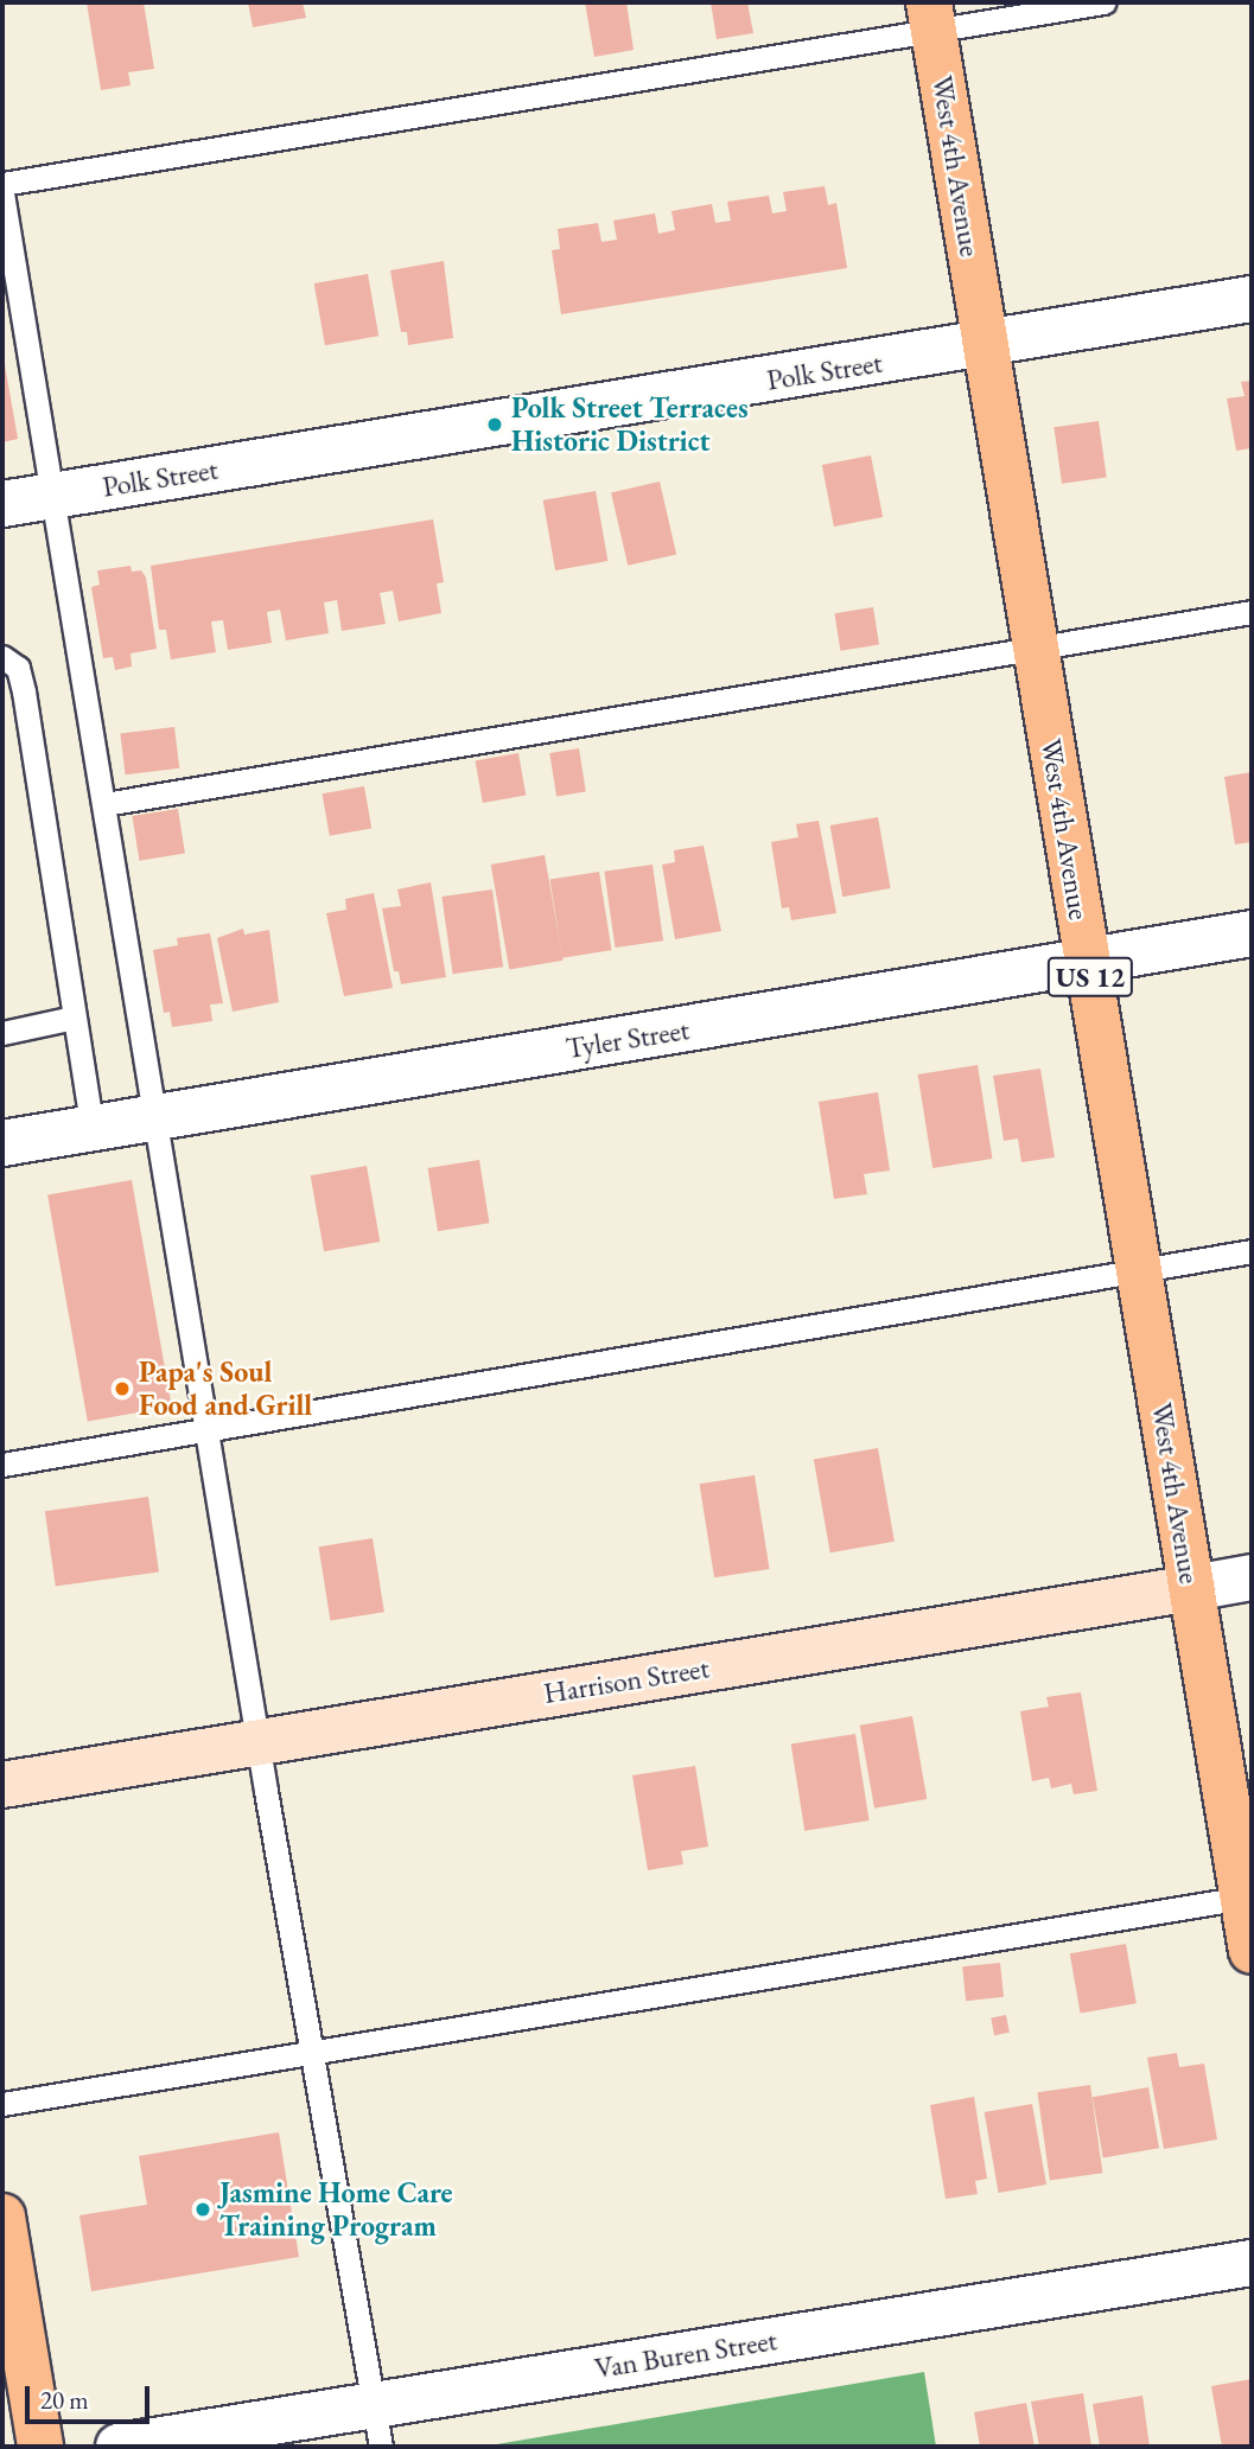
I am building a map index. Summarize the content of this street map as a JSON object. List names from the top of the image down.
{
  "streets": {
    "main road": ["West 4th Avenue", "US 12"],
    "street": [
      "Polk Street",
      "Tyler Street",
      "Harrison Street",
      "Van Buren Street"
    ]
  },
  "crossings": [
    ["West 4th Avenue", "Polk Street"],
    ["West 4th Avenue", "Tyler Street"],
    ["West 4th Avenue", "Harrison Street"]
  ],
  "places": ["Polk Street Terraces Historic District", "Papa's Soul Food and Grill", "Jasmine Home Care Training Program"],
  "scale_bar": "20 m"
}
